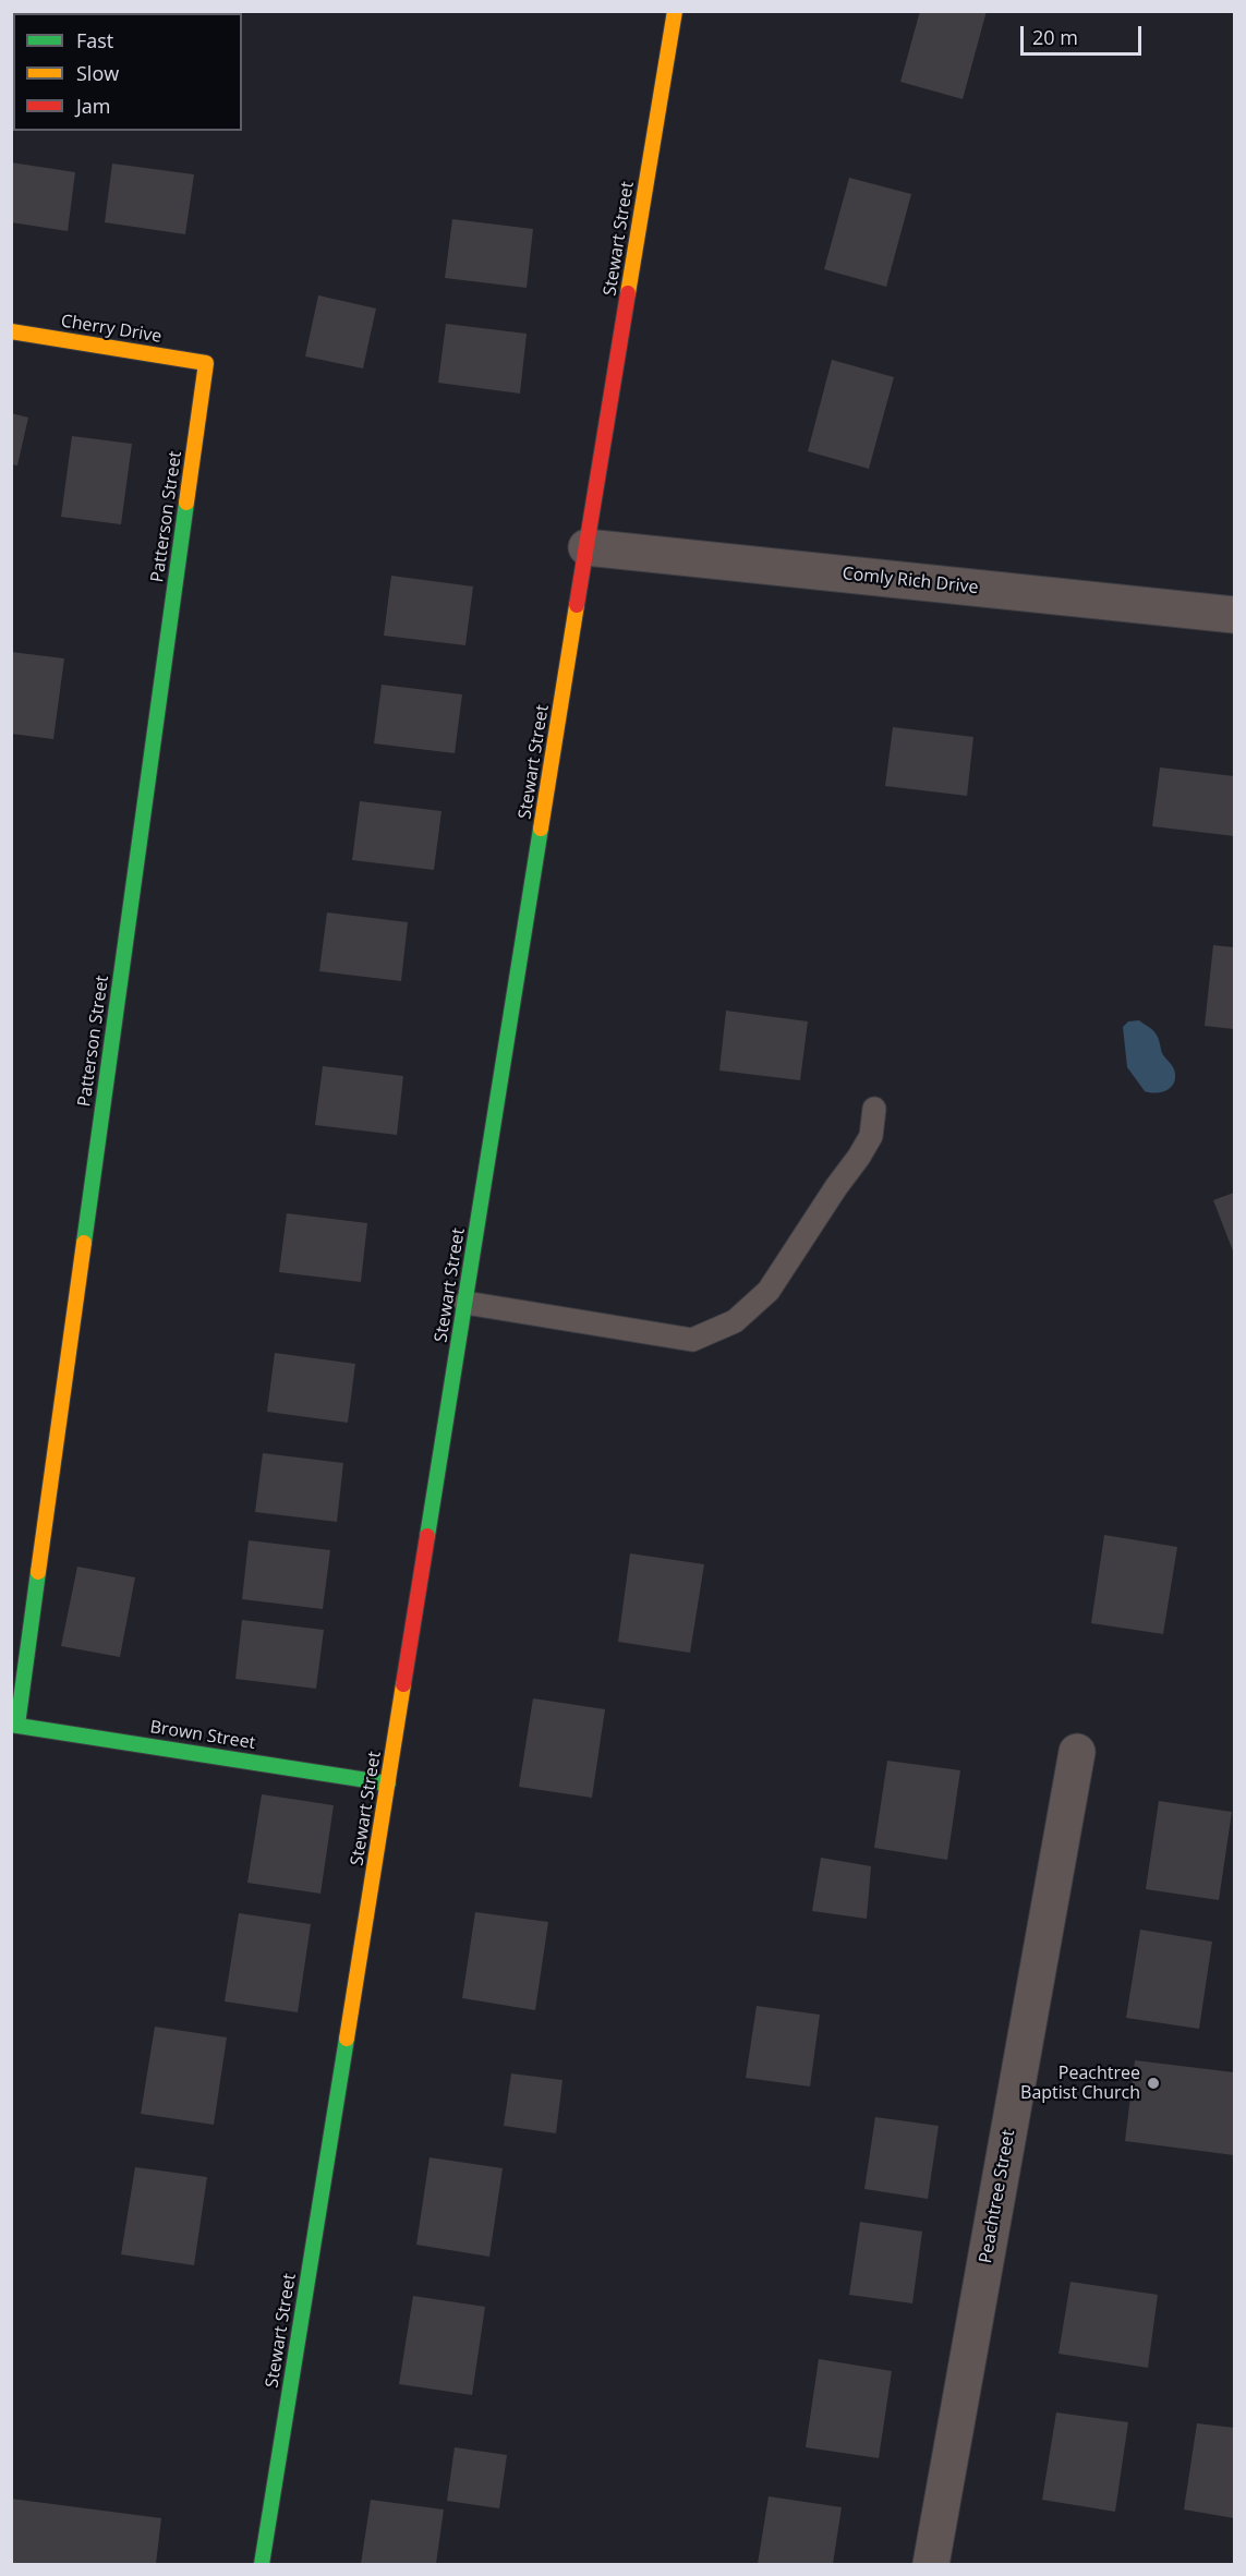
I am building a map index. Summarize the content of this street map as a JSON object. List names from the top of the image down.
{
  "streets": {
    "street": [
      "Stewart Street",
      "Cherry Drive",
      "Patterson Street",
      "Comly Rich Drive",
      "Brown Street",
      "Peachtree Street"
    ]
  },
  "crossings": [
    ["Stewart Street", "Comly Rich Drive"],
    ["Stewart Street", "Brown Street"],
    ["Cherry Drive", "Patterson Street"],
    ["Patterson Street", "Brown Street"]
  ],
  "places": ["Peachtree Baptist Church"],
  "legend": ["Fast", "Slow", "Jam"],
  "scale_bar": "20 m"
}
